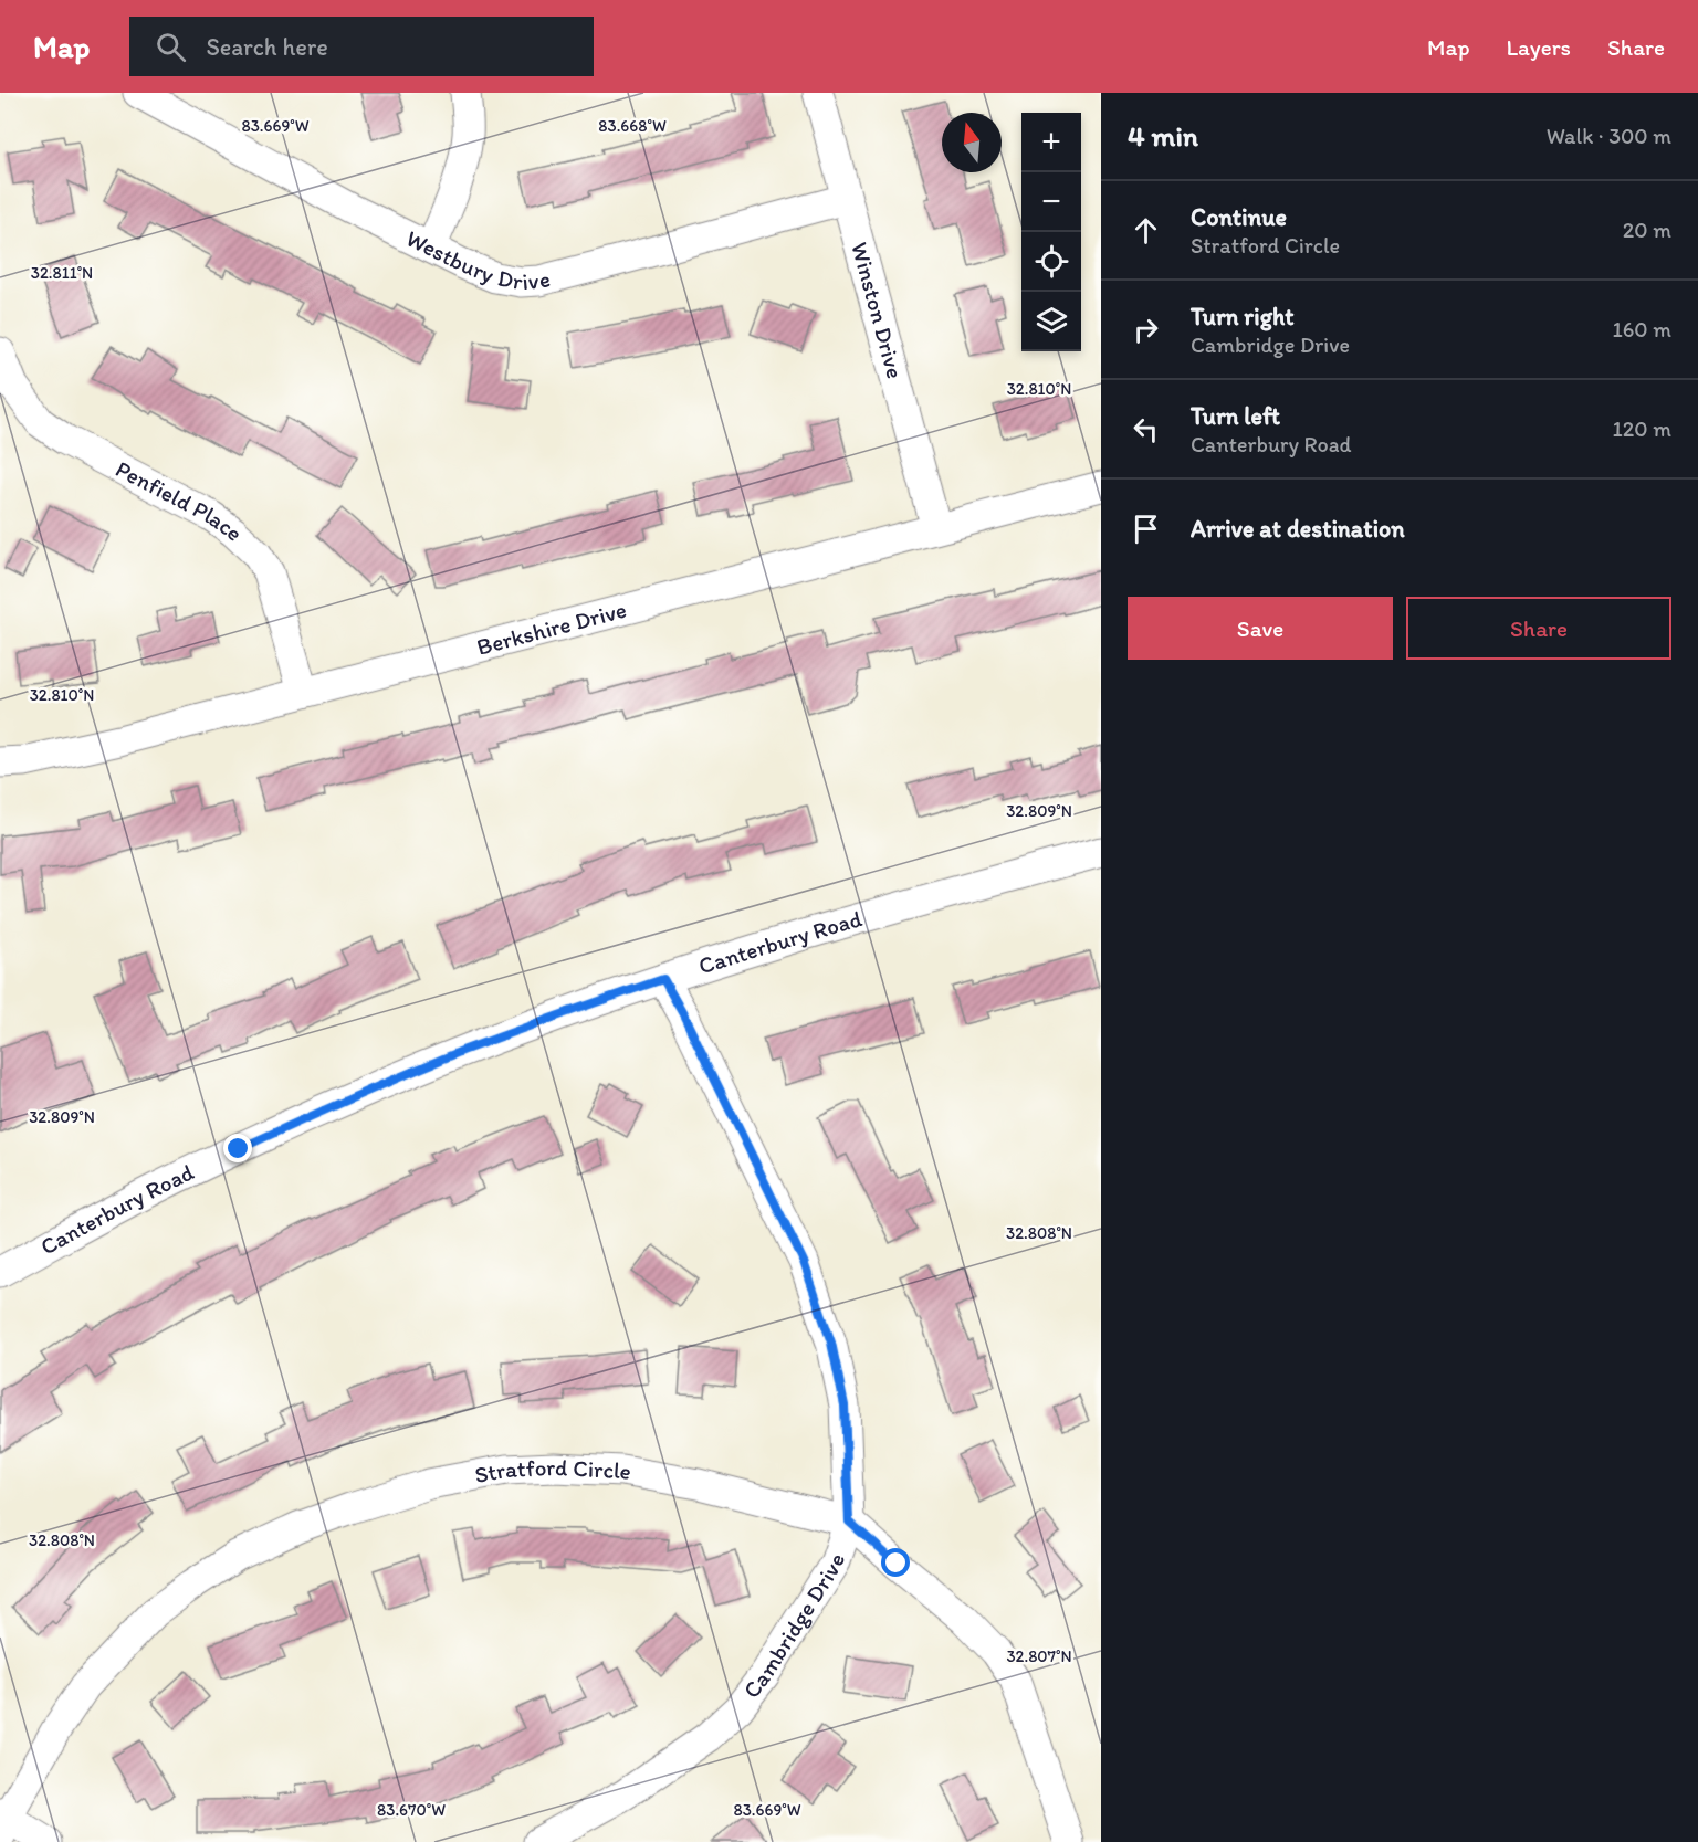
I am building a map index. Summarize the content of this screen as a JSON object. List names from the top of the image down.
{
  "streets": {
    "street": [
      "Westbury Drive",
      "Winston Drive",
      "Penfield Place",
      "Berkshire Drive",
      "Canterbury Road",
      "Stratford Circle",
      "Cambridge Drive"
    ]
  },
  "crossings": [
    ["Westbury Drive", "Winston Drive"],
    ["Winston Drive", "Berkshire Drive"],
    ["Penfield Place", "Berkshire Drive"],
    ["Canterbury Road", "Cambridge Drive"],
    ["Stratford Circle", "Cambridge Drive"]
  ],
  "north": "top",
  "page": {
    "header": "Map",
    "search": "Search here",
    "nav": ["Map", "Layers", "Share"],
    "heading": ["4 min", "Walk · 300 m"],
    "map_buttons": ["+", "−"],
    "list": [
      ["Continue", "Stratford Circle", "20 m"],
      ["Turn right", "Cambridge Drive", "160 m"],
      ["Turn left", "Canterbury Road", "120 m"],
      "Arrive at destination"
    ],
    "buttons": ["Save", "Share"]
  },
  "coordinates": [
    "83.669°W",
    "83.668°W",
    "32.811°N",
    "32.810°N",
    "32.809°N",
    "32.808°N",
    "32.807°N",
    "83.670°W"
  ]
}
